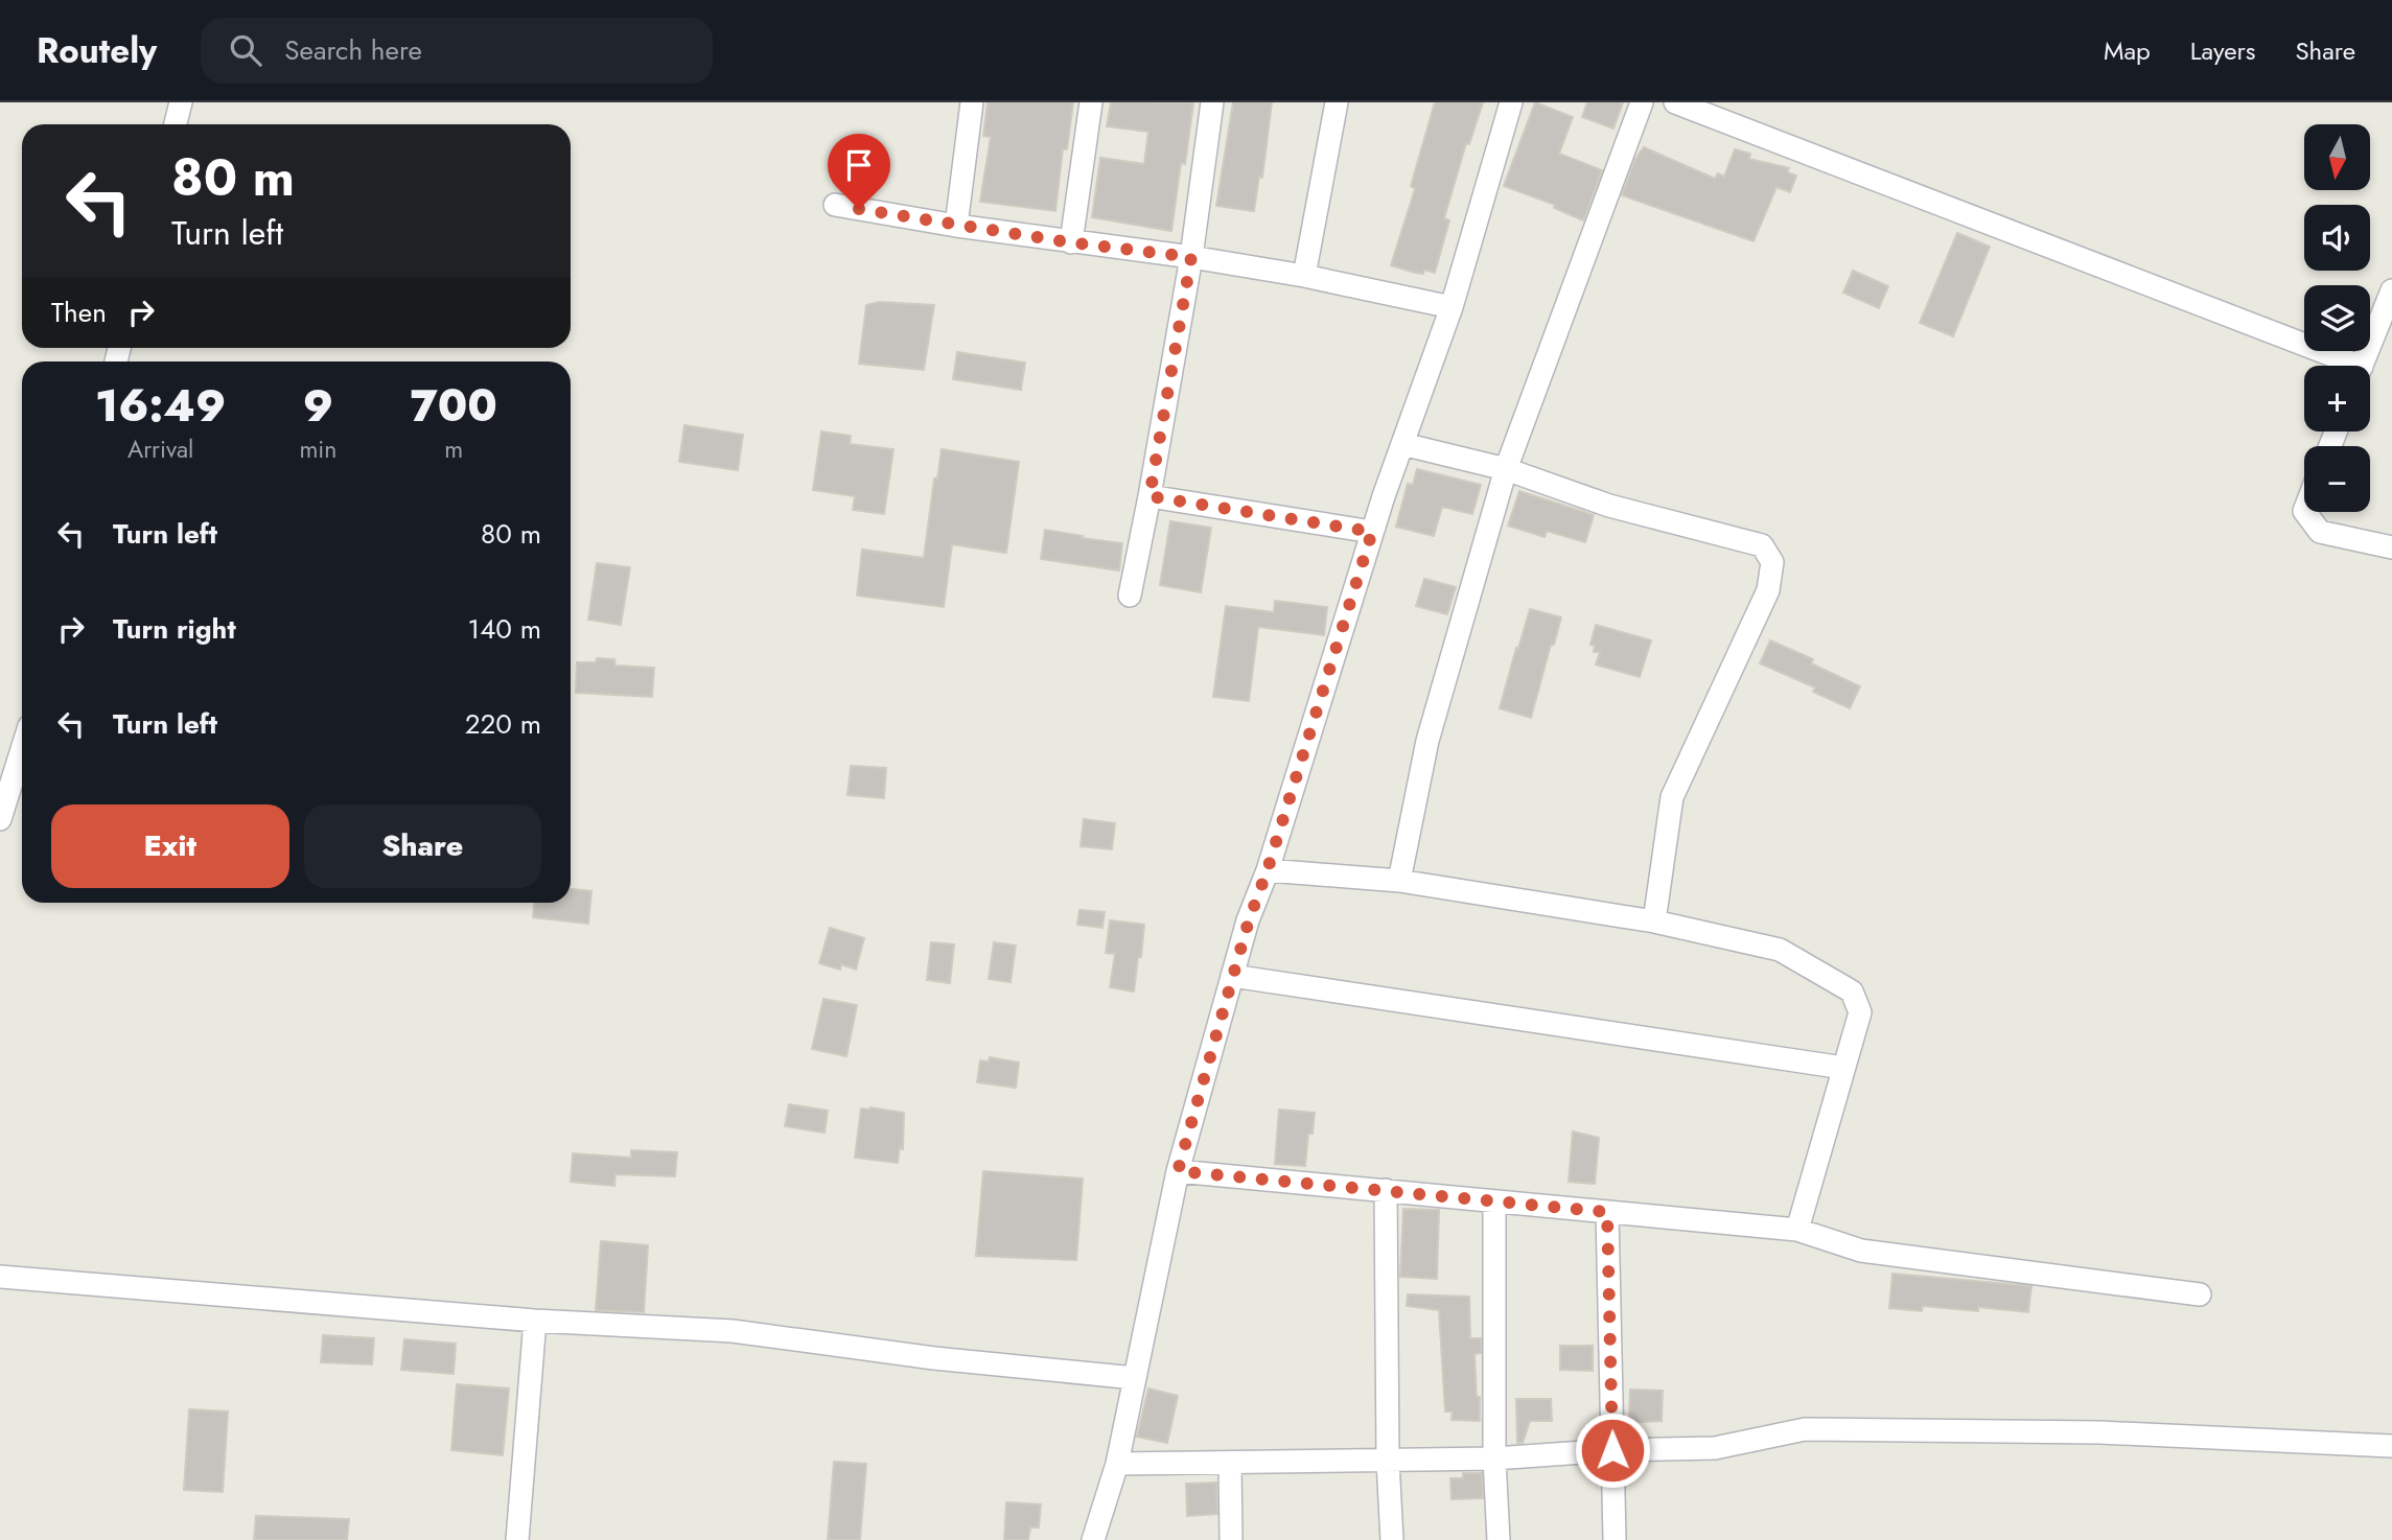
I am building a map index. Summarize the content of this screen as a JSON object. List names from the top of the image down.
{
  "north": "bottom",
  "page": {
    "header": "Routely",
    "search": "Search here",
    "nav": ["Map", "Layers", "Share"],
    "map_buttons": ["+", "−"],
    "turn": ["80 m", "Turn left"],
    "then": "Then",
    "eta": [
      "16:49",
      "Arrival",
      "9",
      "min",
      "700",
      "m"
    ],
    "list": [
      {
        "name": "Turn left",
        "value": "80 m"
      },
      {
        "name": "Turn right",
        "value": "140 m"
      },
      {
        "name": "Turn left",
        "value": "220 m"
      }
    ],
    "buttons": ["Exit", "Share"]
  }
}
